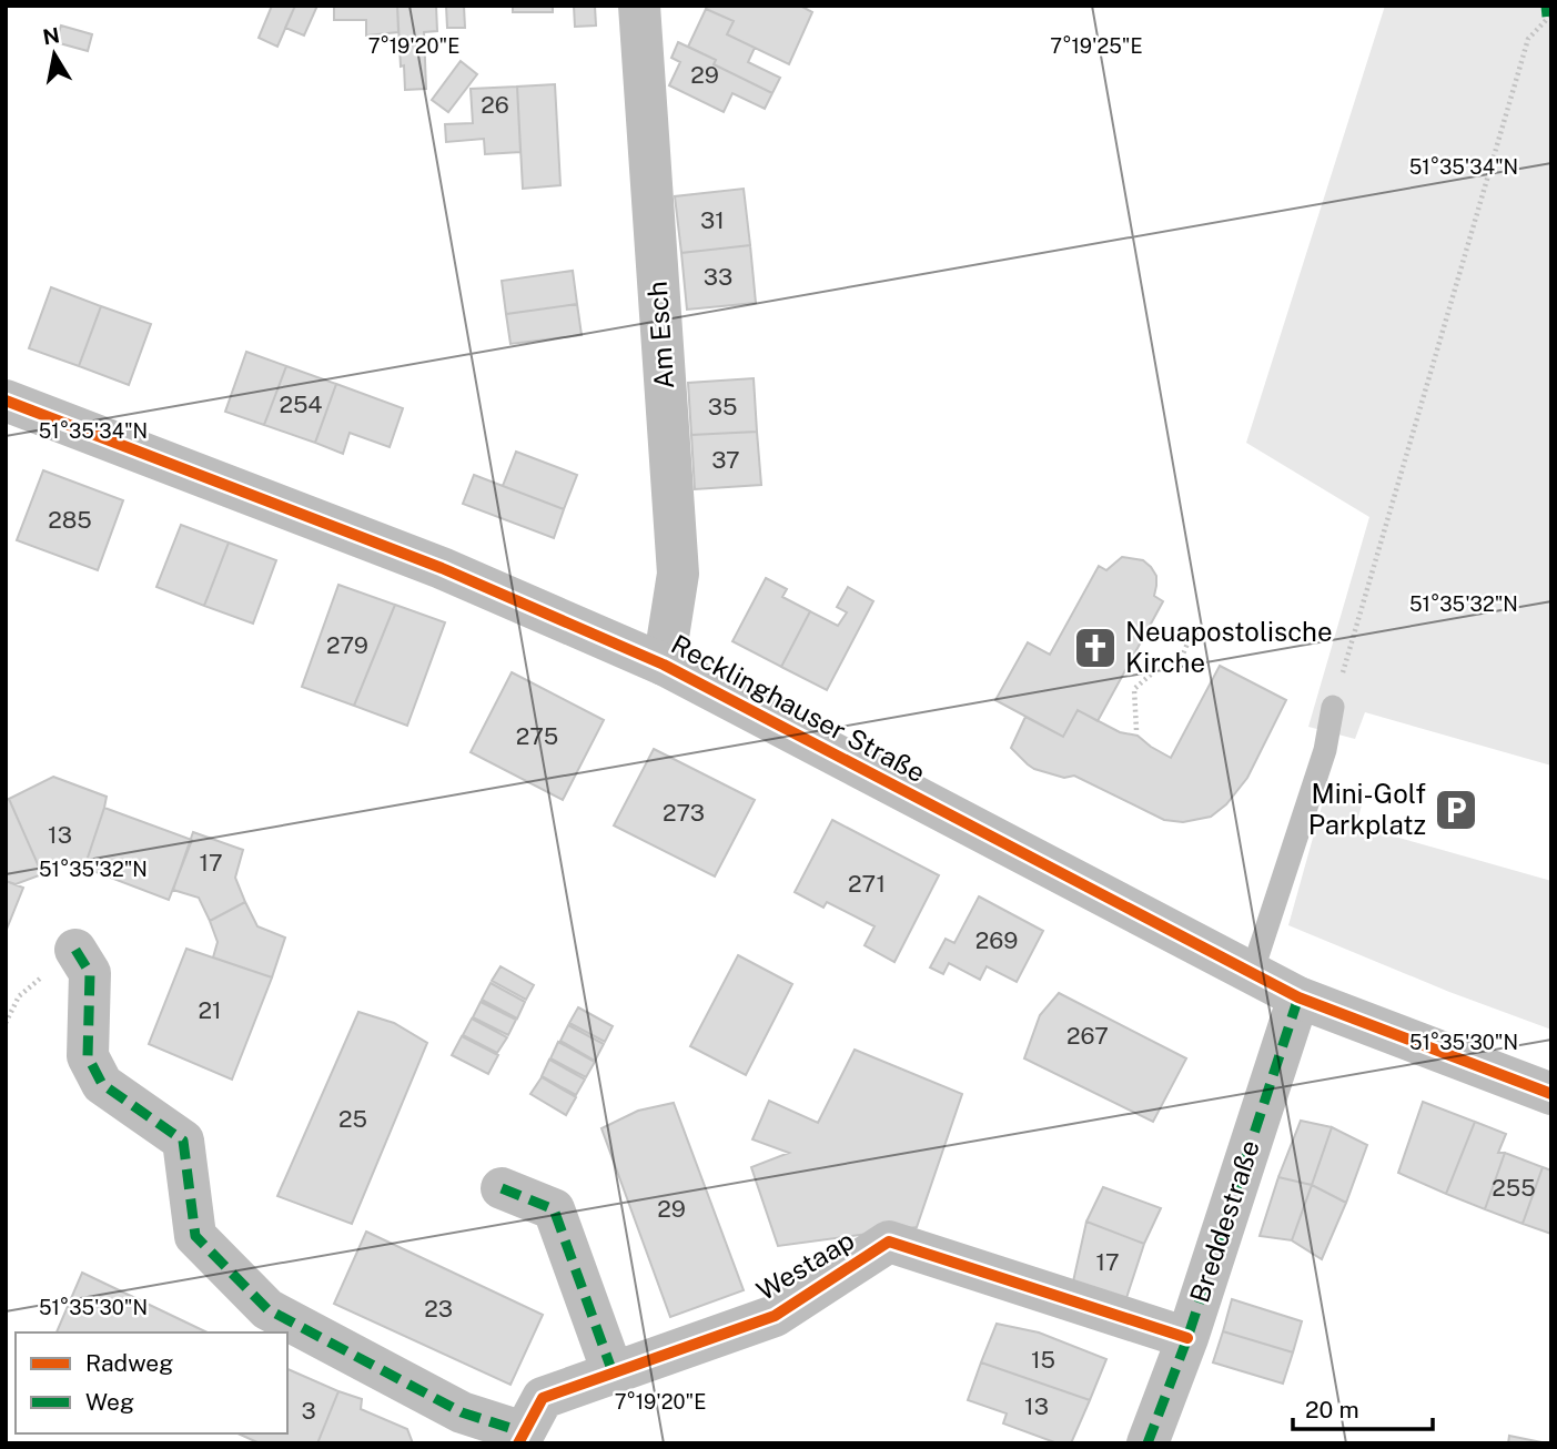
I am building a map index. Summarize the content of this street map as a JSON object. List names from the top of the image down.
{
  "streets": {
    "street": [
      "Am Esch",
      "Recklinghauser Straße",
      "Breddestraße",
      "Westaap"
    ]
  },
  "crossings": [
    ["Am Esch", "Recklinghauser Straße"],
    ["Recklinghauser Straße", "Breddestraße"],
    ["Breddestraße", "Westaap"]
  ],
  "places": {
    "church": ["Neuapostolische Kirche"],
    "parking": ["Mini-Golf Parkplatz"]
  },
  "house_numbers": [
    "29",
    "26",
    "31",
    "33",
    "254",
    "35",
    "37",
    "285",
    "279",
    "275",
    "273",
    "13",
    "17",
    "271",
    "269",
    "21",
    "267",
    "25",
    "255",
    "29",
    "17",
    "23",
    "15",
    "13",
    "3"
  ],
  "legend": ["Radweg", "Weg"],
  "scale_bar": "20 m",
  "north": "top",
  "coordinates": [
    "7°19'20\"E",
    "7°19'25\"E",
    "51°35'34\"N",
    "51°35'32\"N",
    "51°35'30\"N"
  ]
}
